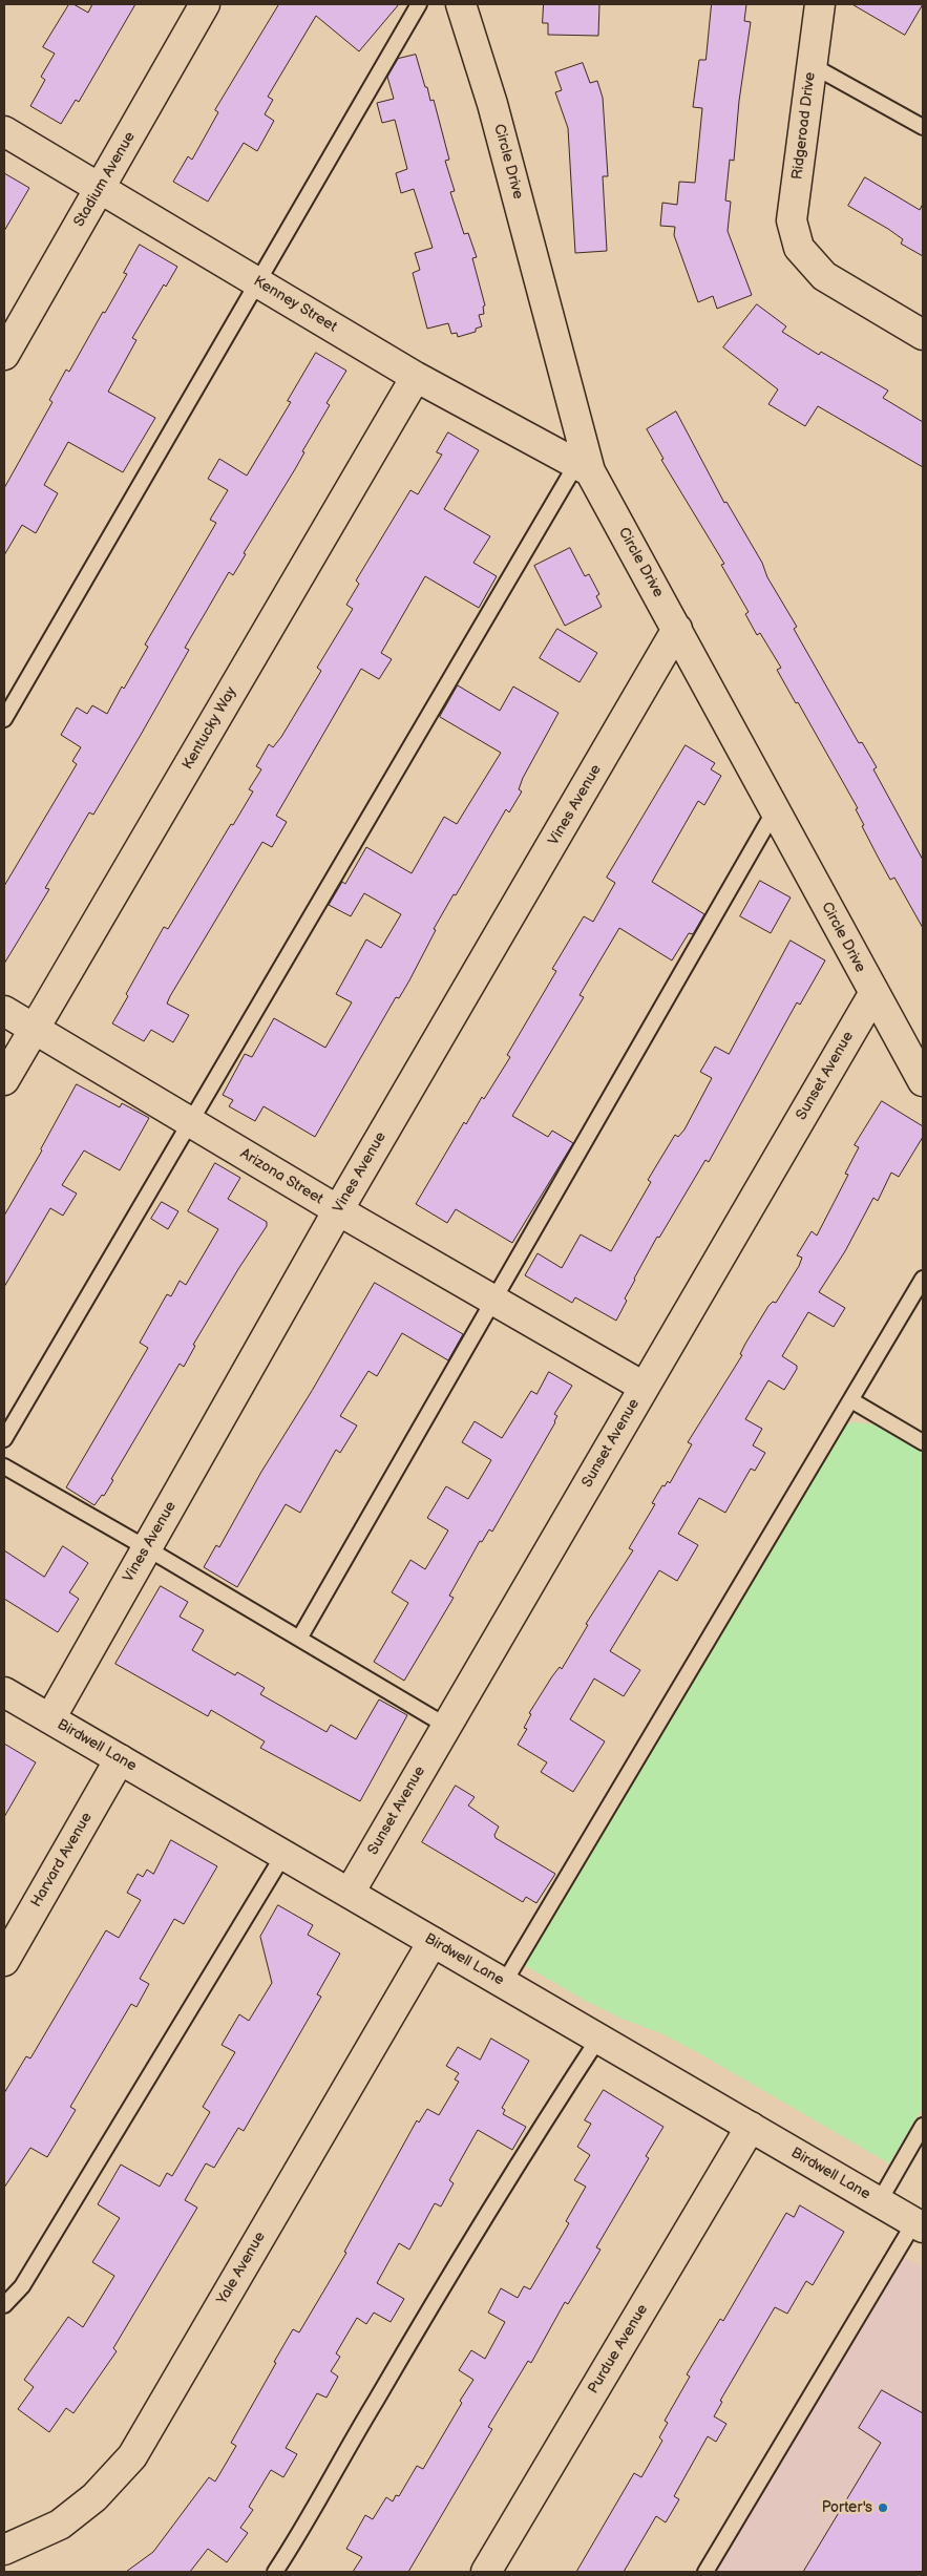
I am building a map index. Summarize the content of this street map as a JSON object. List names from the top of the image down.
{
  "streets": {
    "street": [
      "Ridgeroad Drive",
      "Circle Drive",
      "Stadium Avenue",
      "Kenney Street",
      "Kentucky Way",
      "Vines Avenue",
      "Sunset Avenue",
      "Arizona Street",
      "Birdwell Lane",
      "Harvard Avenue",
      "Yale Avenue",
      "Purdue Avenue"
    ]
  },
  "crossings": [
    ["Circle Drive", "Kenney Street"],
    ["Circle Drive", "Vines Avenue"],
    ["Circle Drive", "Sunset Avenue"],
    ["Stadium Avenue", "Kenney Street"],
    ["Kenney Street", "Kentucky Way"],
    ["Kentucky Way", "Arizona Street"],
    ["Vines Avenue", "Arizona Street"],
    ["Vines Avenue", "Birdwell Lane"],
    ["Sunset Avenue", "Arizona Street"],
    ["Sunset Avenue", "Birdwell Lane"],
    ["Birdwell Lane", "Harvard Avenue"],
    ["Birdwell Lane", "Yale Avenue"],
    ["Birdwell Lane", "Purdue Avenue"]
  ],
  "places": ["Porter's"]
}
